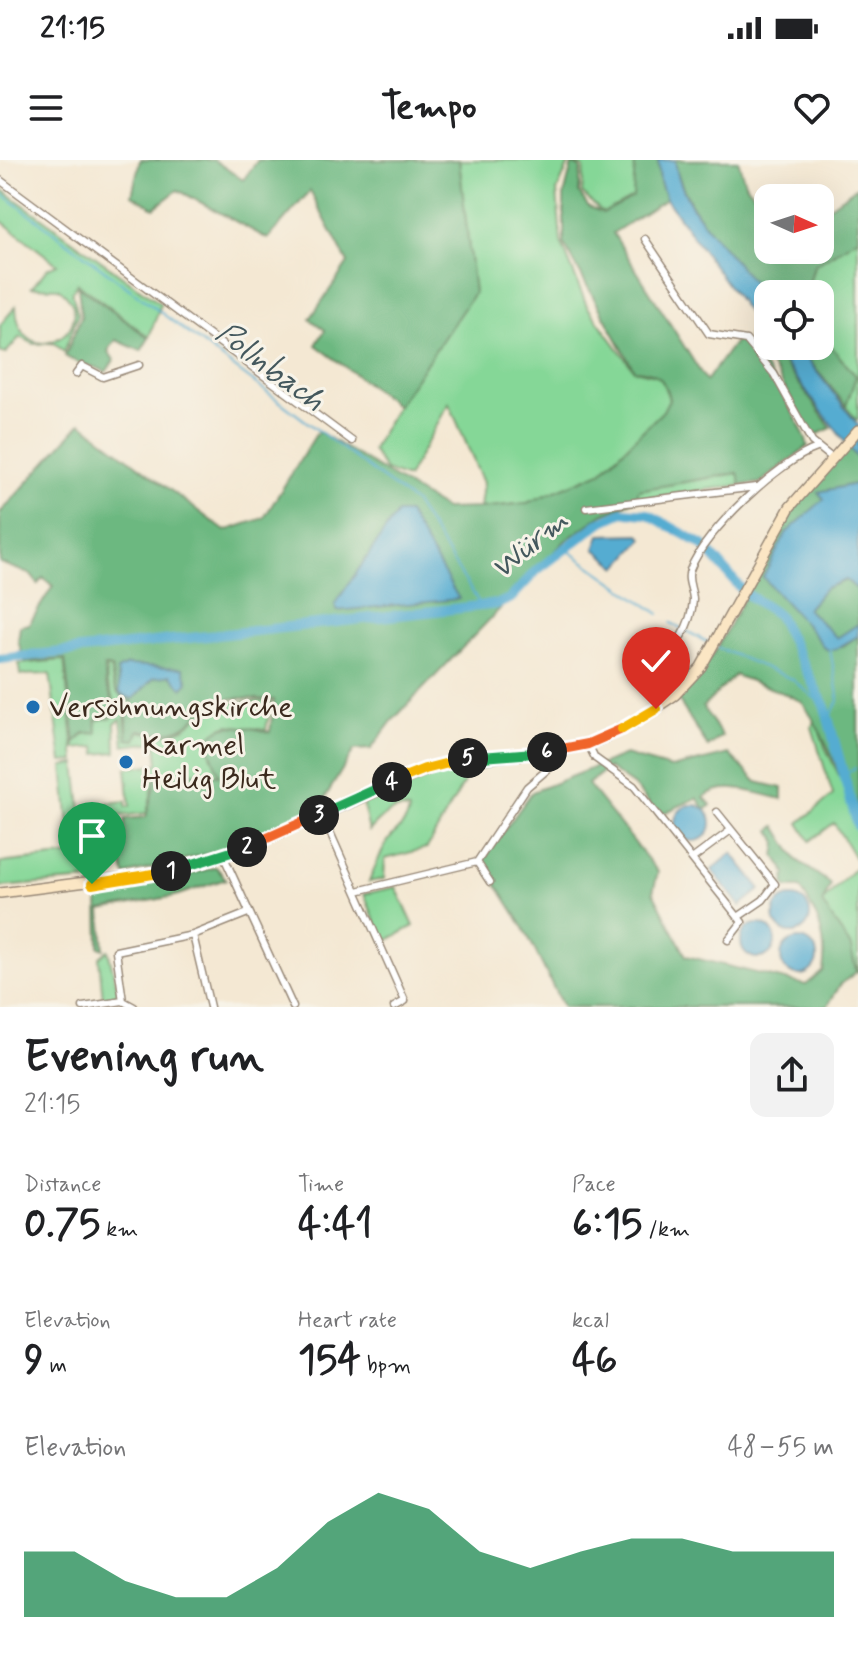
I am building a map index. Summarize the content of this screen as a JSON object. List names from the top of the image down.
{
  "water": ["Pollnbach", "Würm"],
  "places": ["Versöhnungskirche", "Karmel Heilig Blut"],
  "north": "right",
  "page": {
    "status": "21:15",
    "header": "Tempo",
    "pins": [
      "6",
      "5",
      "4",
      "3",
      "2",
      "1"
    ],
    "heading": ["Evening run", "21:15"],
    "stats": [
      ["Distance", "0.75 km"],
      ["Time", "4:41"],
      ["Pace", "6:15 /km"],
      ["Elevation", "9 m"],
      ["Heart rate", "154 bpm"],
      ["kcal", "46"]
    ],
    "chart": ["Elevation", "48–55 m"]
  }
}
